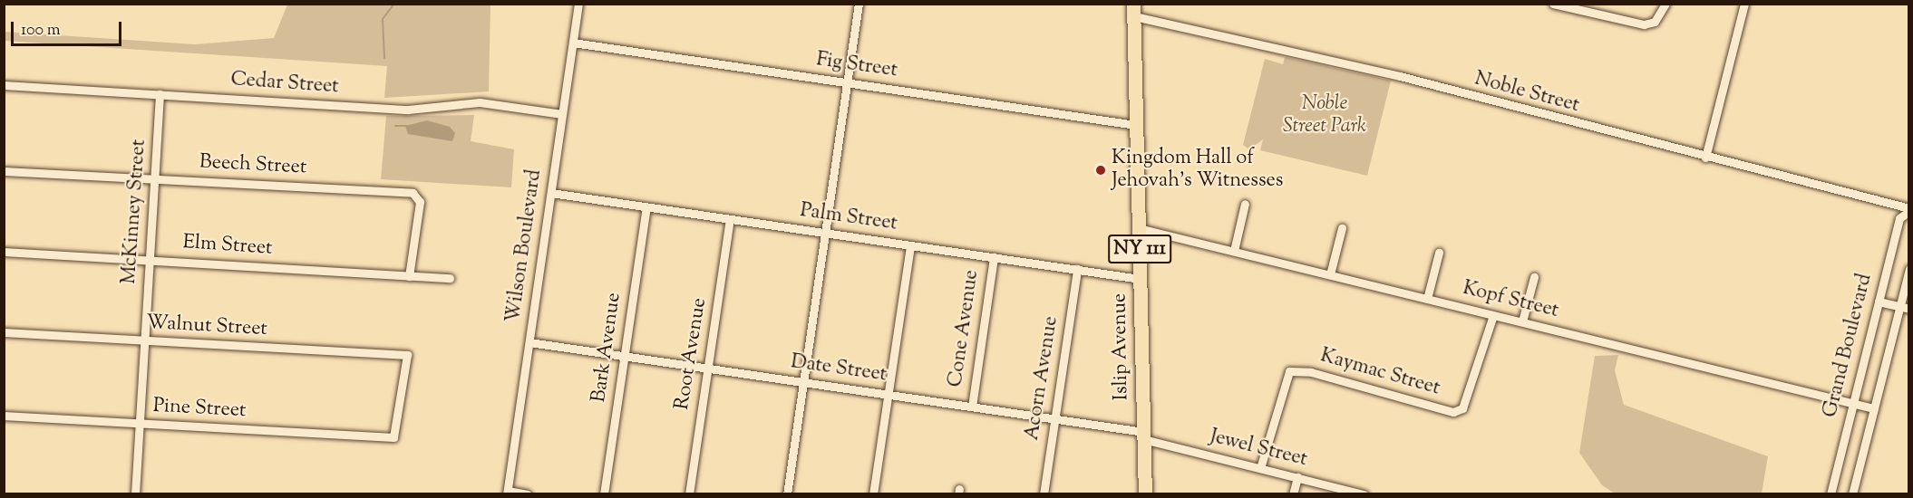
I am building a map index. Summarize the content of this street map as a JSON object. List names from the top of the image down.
{
  "streets": {
    "main road": ["NY 111", "Islip Avenue"],
    "street": [
      "Fig Street",
      "Cedar Street",
      "Noble Street",
      "Beech Street",
      "McKinney Street",
      "Palm Street",
      "Elm Street",
      "Wilson Boulevard",
      "Kopf Street",
      "Walnut Street",
      "Cone Avenue",
      "Grand Boulevard",
      "Bark Avenue",
      "Root Avenue",
      "Date Street",
      "Kaymac Street",
      "Acorn Avenue",
      "Pine Street",
      "Jewel Street"
    ]
  },
  "crossings": [
    ["Fig Street", "Wilson Boulevard"],
    ["Fig Street", "Islip Avenue"],
    ["Cedar Street", "McKinney Street"],
    ["Cedar Street", "Wilson Boulevard"],
    ["Noble Street", "Grand Boulevard"],
    ["Noble Street", "Islip Avenue"],
    ["Beech Street", "McKinney Street"],
    ["Beech Street", "Elm Street"],
    ["McKinney Street", "Elm Street"],
    ["McKinney Street", "Walnut Street"],
    ["McKinney Street", "Pine Street"],
    ["Palm Street", "Wilson Boulevard"],
    ["Palm Street", "Cone Avenue"],
    ["Palm Street", "Islip Avenue"],
    ["Palm Street", "Bark Avenue"],
    ["Palm Street", "Root Avenue"],
    ["Palm Street", "Acorn Avenue"],
    ["Wilson Boulevard", "Date Street"],
    ["Kopf Street", "Grand Boulevard"],
    ["Kopf Street", "Islip Avenue"],
    ["Kopf Street", "Kaymac Street"],
    ["Walnut Street", "Pine Street"],
    ["Cone Avenue", "Date Street"],
    ["Islip Avenue", "Date Street"],
    ["Islip Avenue", "Jewel Street"],
    ["Bark Avenue", "Date Street"],
    ["Root Avenue", "Date Street"],
    ["Date Street", "Acorn Avenue"],
    ["Date Street", "Jewel Street"],
    ["Kaymac Street", "Jewel Street"]
  ],
  "parks": ["Noble Street Park"],
  "places": ["Kingdom Hall of Jehovah’s Witnesses"],
  "scale_bar": "100 m"
}
